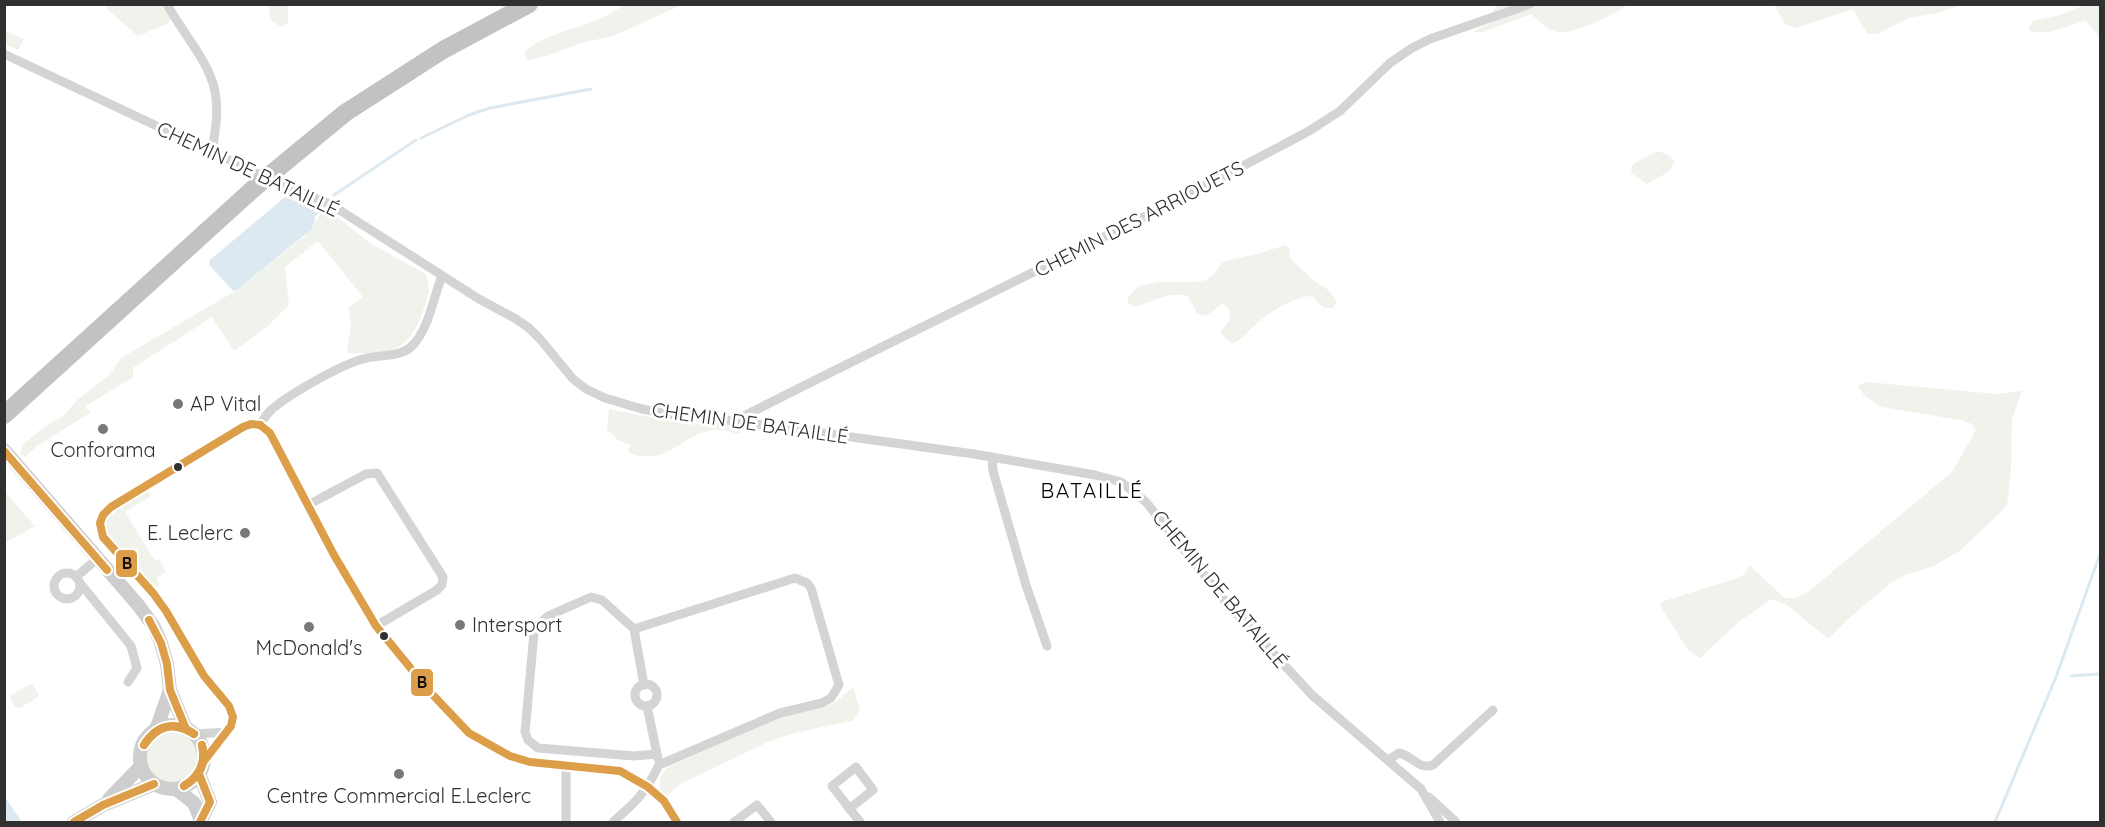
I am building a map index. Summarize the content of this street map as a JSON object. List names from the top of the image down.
{
  "streets": {
    "street": ["CHEMIN DE BATAILLÉ", "CHEMIN DES ARRIOUETS"]
  },
  "crossings": [
    ["CHEMIN DE BATAILLÉ", "CHEMIN DES ARRIOUETS"]
  ],
  "districts": ["BATAILLÉ"],
  "places": [
    "AP Vital",
    "Conforama",
    "E. Leclerc",
    "Intersport",
    "McDonald's",
    "Centre Commercial E.Leclerc"
  ],
  "lines": ["transit line B"]
}
